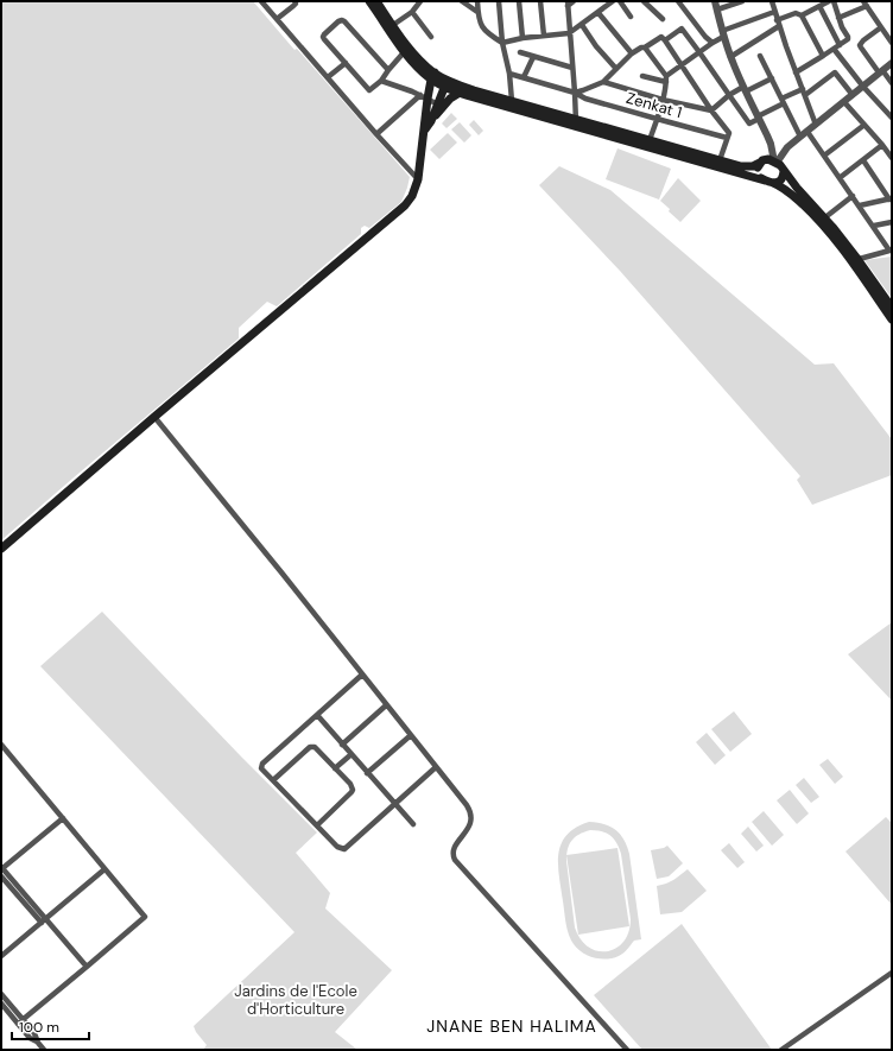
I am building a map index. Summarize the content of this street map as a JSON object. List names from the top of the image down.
{
  "streets": {
    "street": ["Zenkat 1"]
  },
  "districts": ["JNANE BEN HALIMA"],
  "parks": ["Jardins de I'Ecole d'Horticulture"],
  "scale_bar": "100 m"
}
